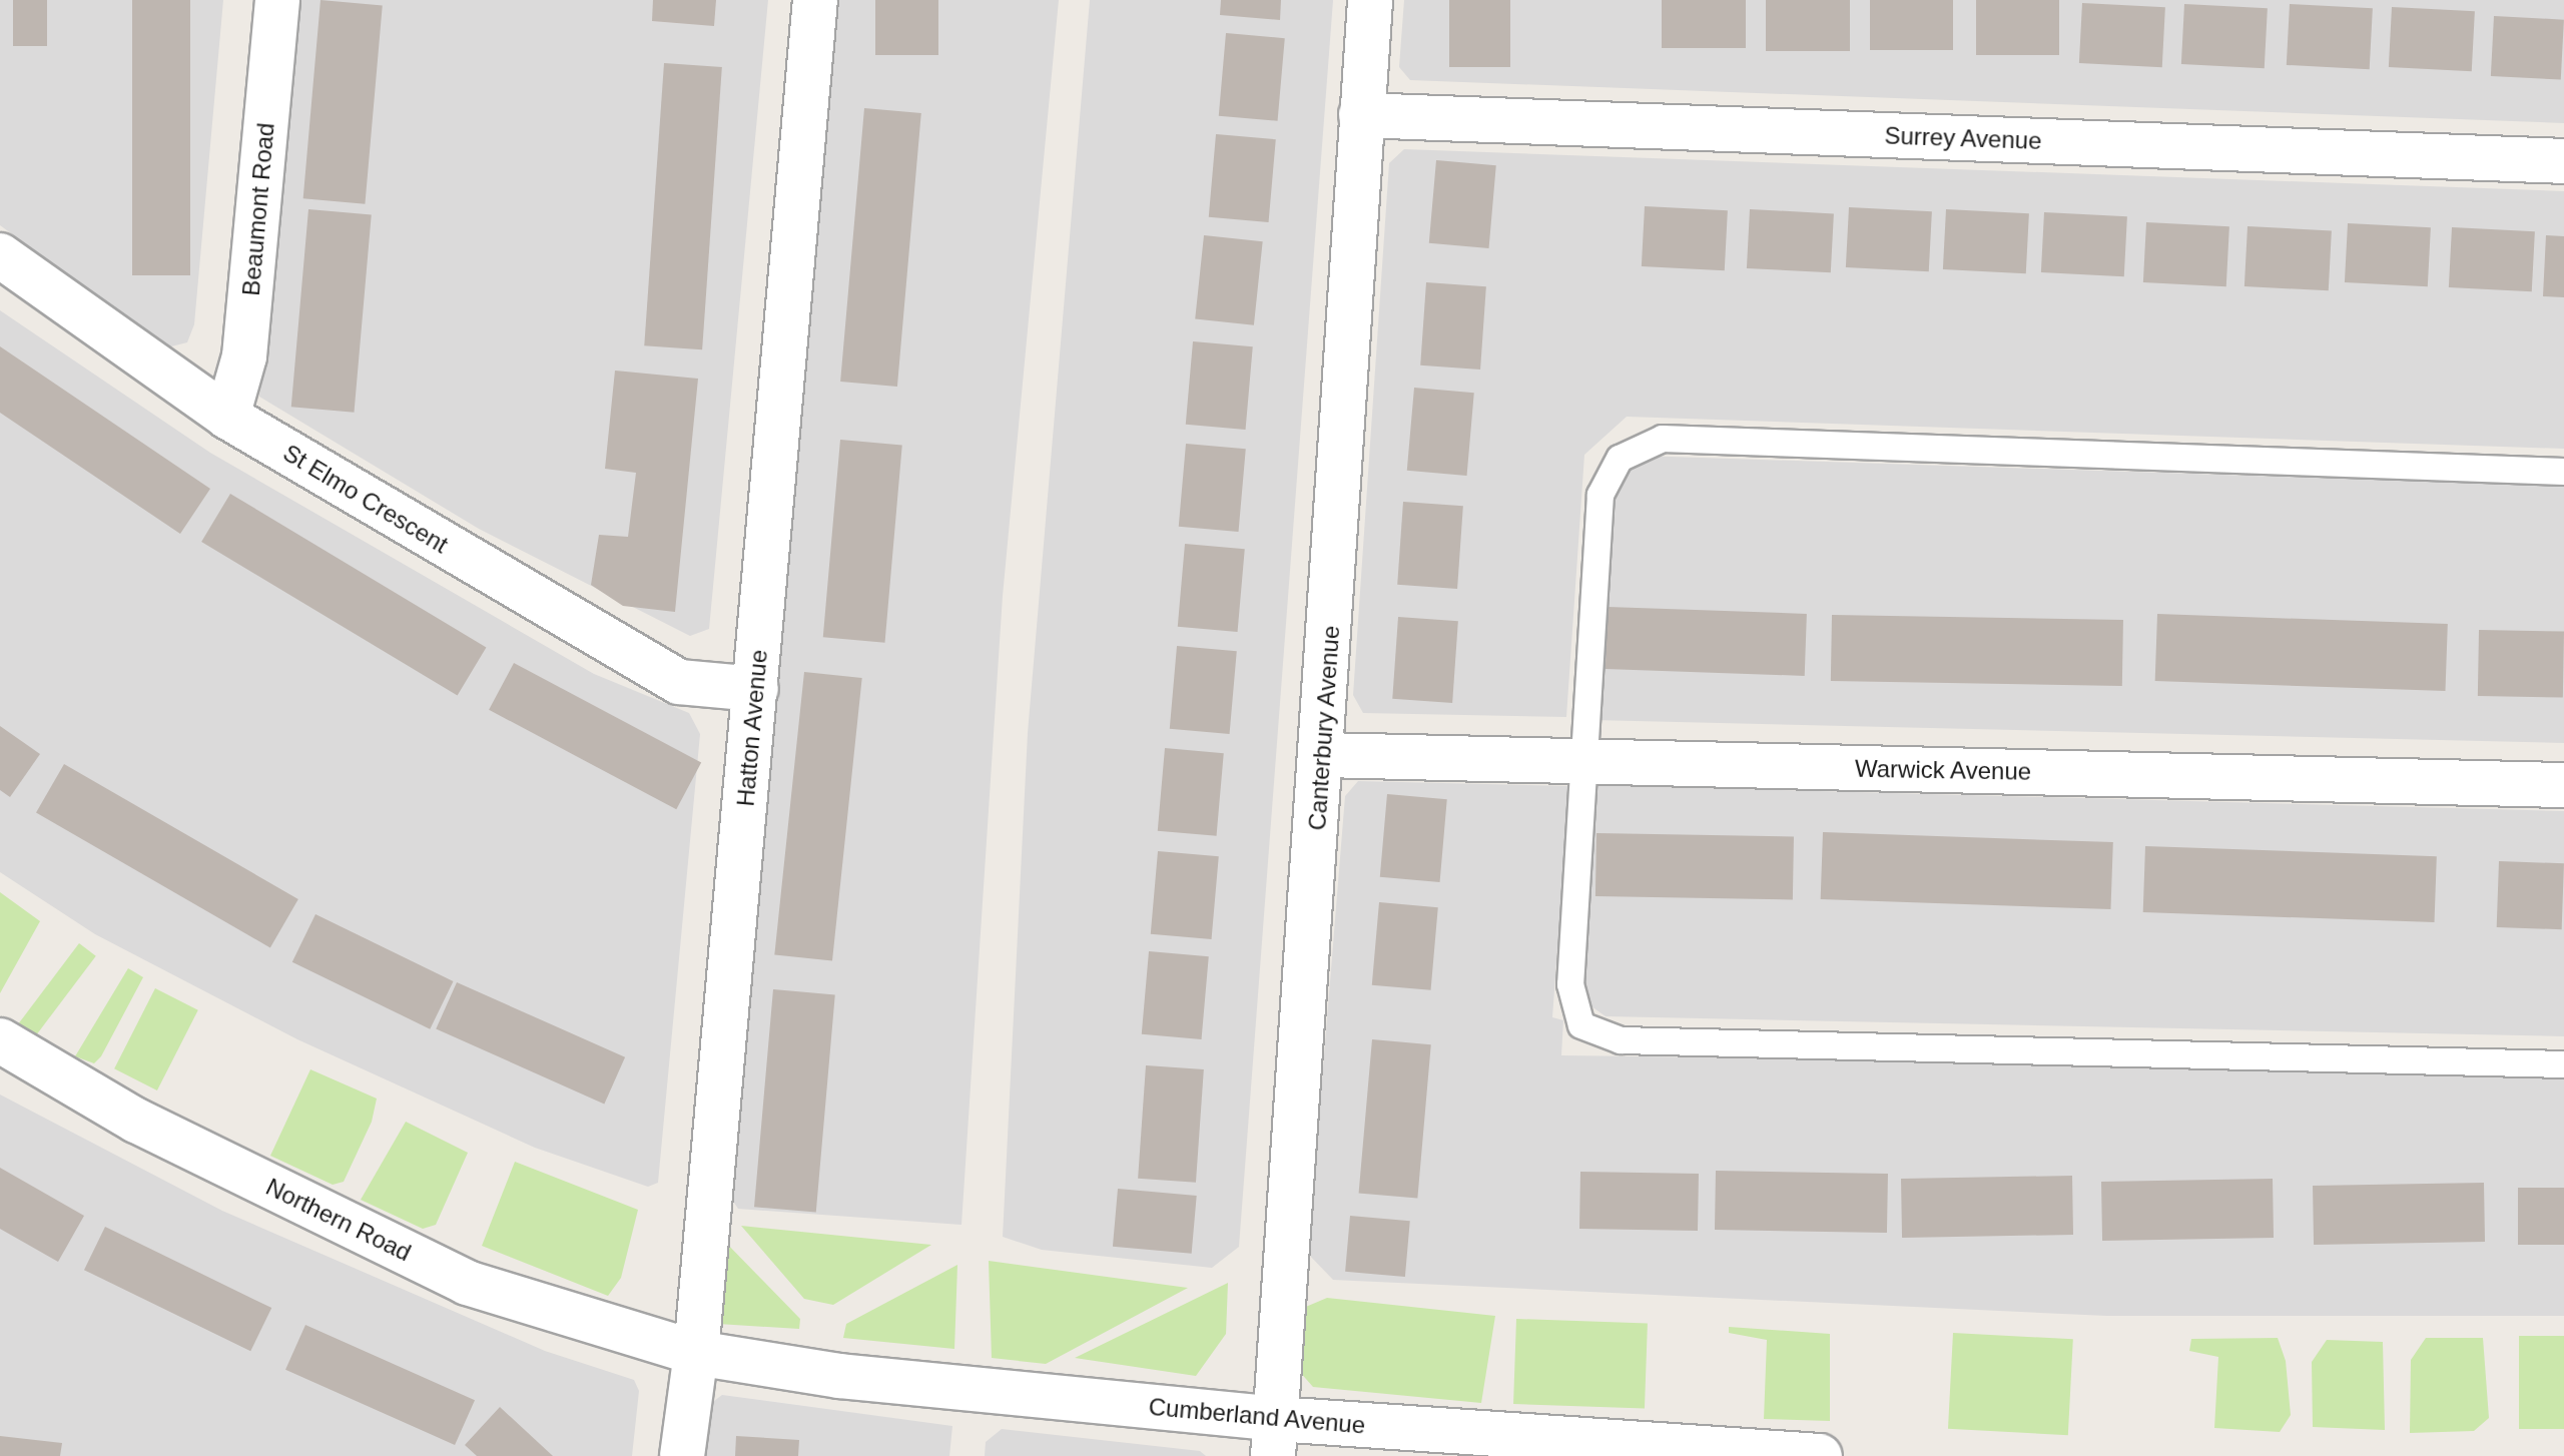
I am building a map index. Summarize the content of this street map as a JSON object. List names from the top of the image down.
{
  "streets": {
    "street": [
      "Surrey Avenue",
      "Beaumont Road",
      "St Elmo Crescent",
      "Hatton Avenue",
      "Canterbury Avenue",
      "Warwick Avenue",
      "Northern Road",
      "Cumberland Avenue"
    ]
  },
  "crossings": [
    ["Surrey Avenue", "Canterbury Avenue"],
    ["Beaumont Road", "St Elmo Crescent"],
    ["St Elmo Crescent", "Hatton Avenue"],
    ["Hatton Avenue", "Northern Road"],
    ["Hatton Avenue", "Cumberland Avenue"],
    ["Canterbury Avenue", "Warwick Avenue"],
    ["Canterbury Avenue", "Cumberland Avenue"],
    ["Northern Road", "Cumberland Avenue"]
  ]
}
